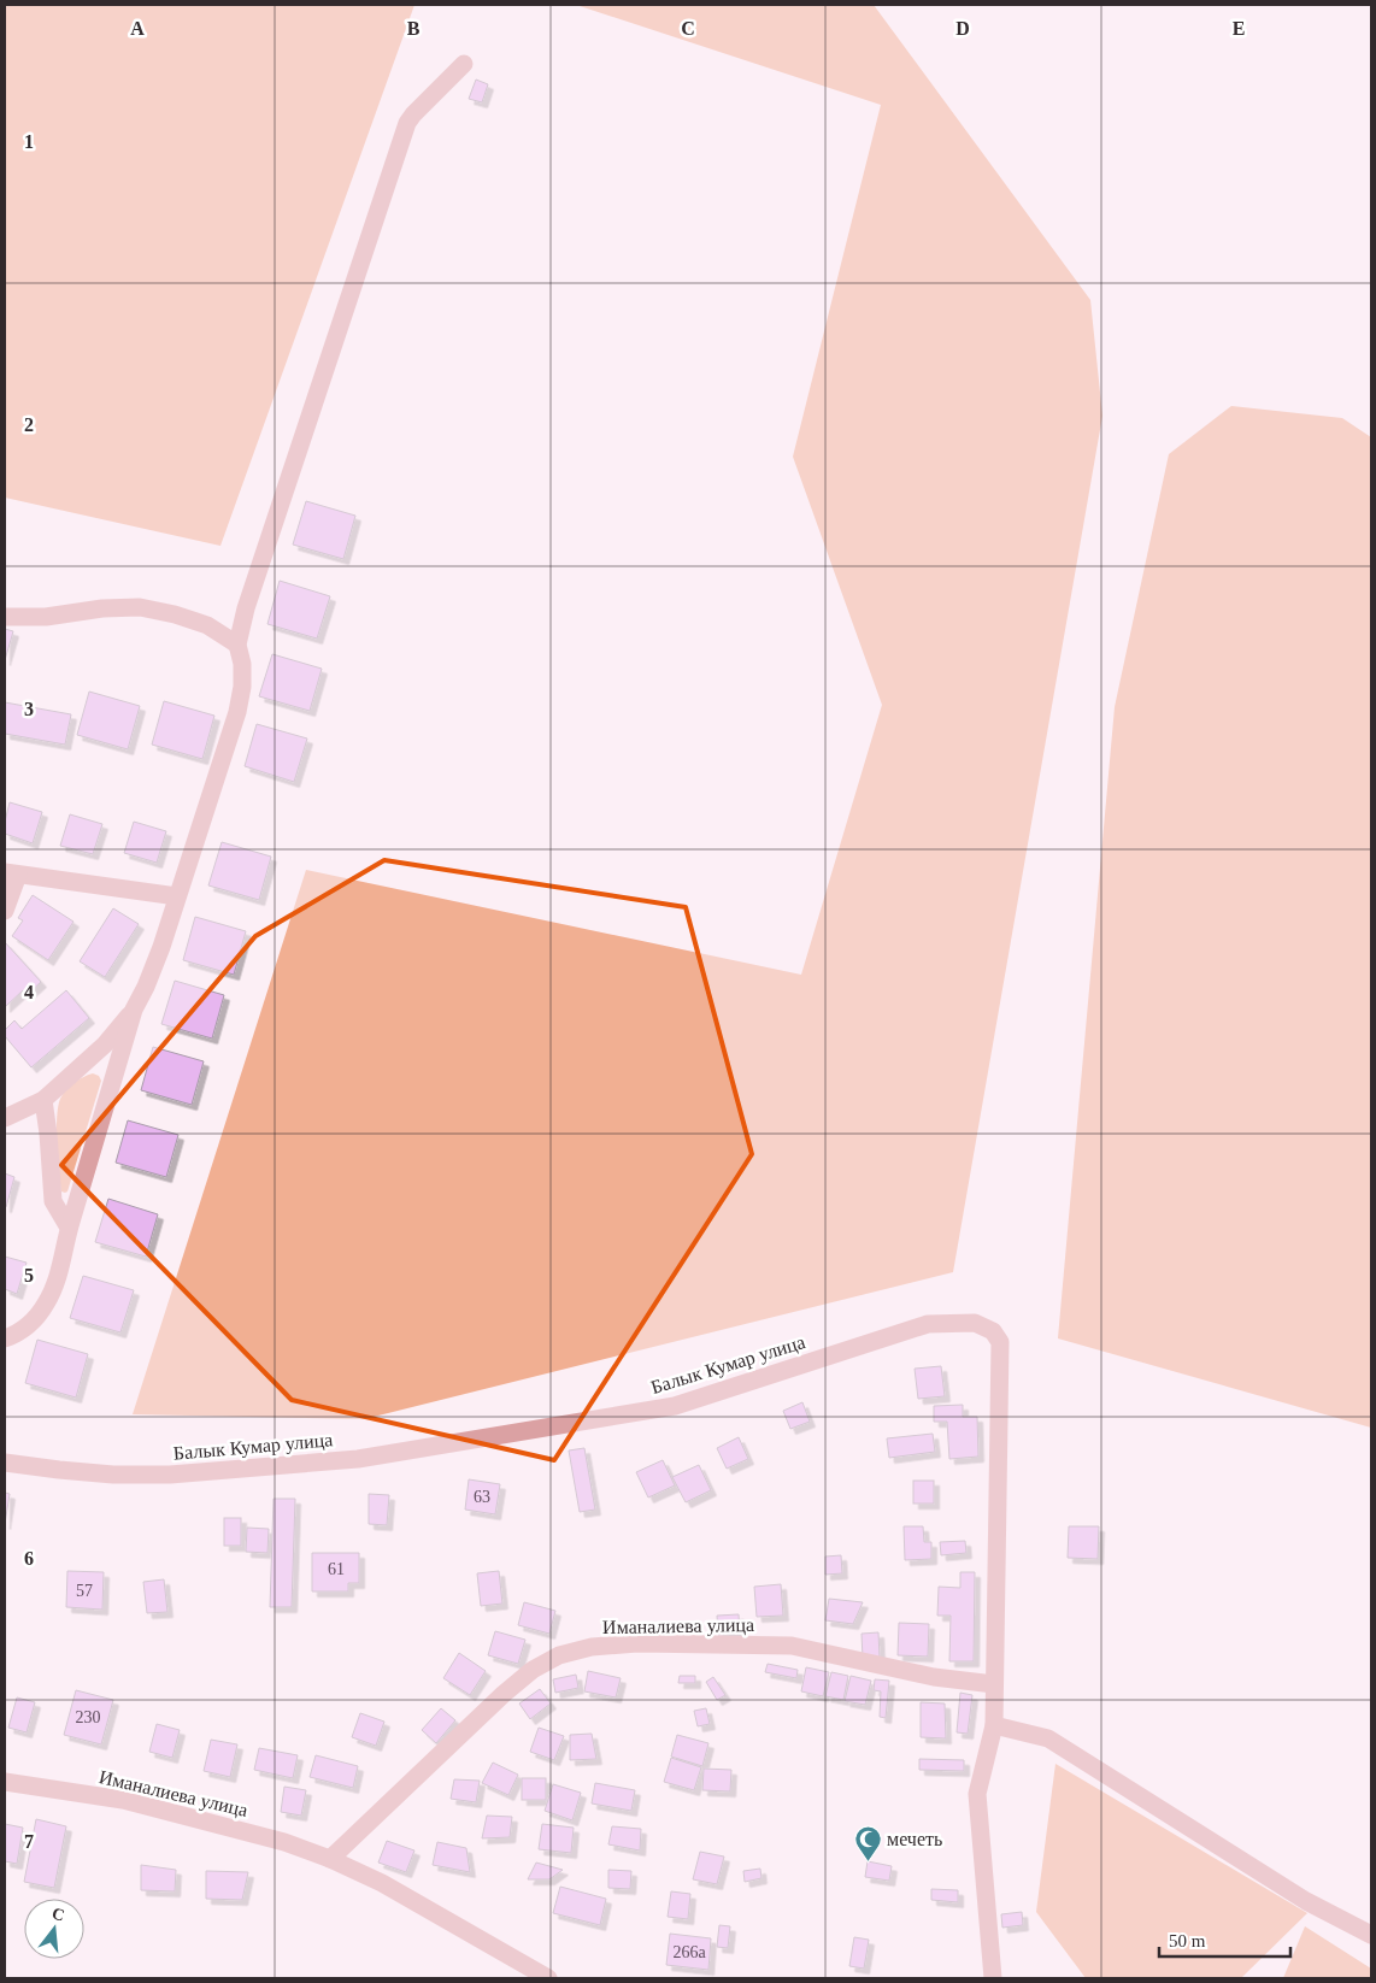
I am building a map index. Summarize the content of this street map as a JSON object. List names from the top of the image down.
{
  "streets": {
    "street": ["Балык Кумар улица", "Иманалиева улица"]
  },
  "crossings": [
    ["Балык Кумар улица", "Иманалиева улица"]
  ],
  "places": {
    "mosque": ["мечеть"]
  },
  "house_numbers": [
    "63",
    "61",
    "57",
    "230",
    "266а"
  ],
  "scale_bar": "50 m",
  "north": "top",
  "grid": {
    "columns": [
      "A",
      "B",
      "C",
      "D",
      "E"
    ],
    "rows": [
      "1",
      "2",
      "3",
      "4",
      "5",
      "6",
      "7"
    ]
  }
}
